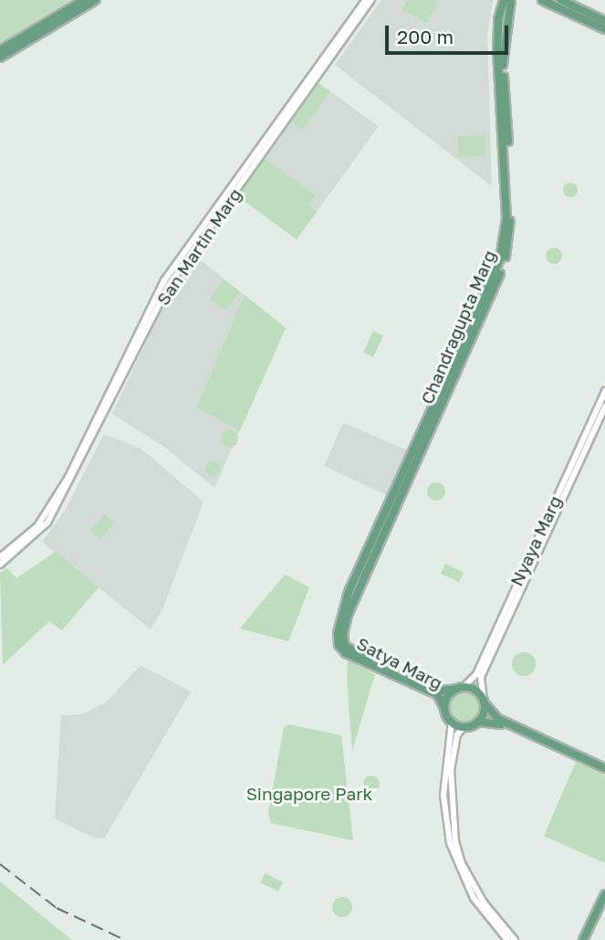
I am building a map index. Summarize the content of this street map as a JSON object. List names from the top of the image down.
{
  "streets": {
    "main road": ["Chandragupta Marg", "Satya Marg"],
    "street": ["San Martin Marg", "Nyaya Marg"]
  },
  "crossings": [
    ["Chandragupta Marg", "Satya Marg"],
    ["Nyaya Marg", "Satya Marg"]
  ],
  "parks": ["Singapore Park"],
  "scale_bar": "200 m"
}
